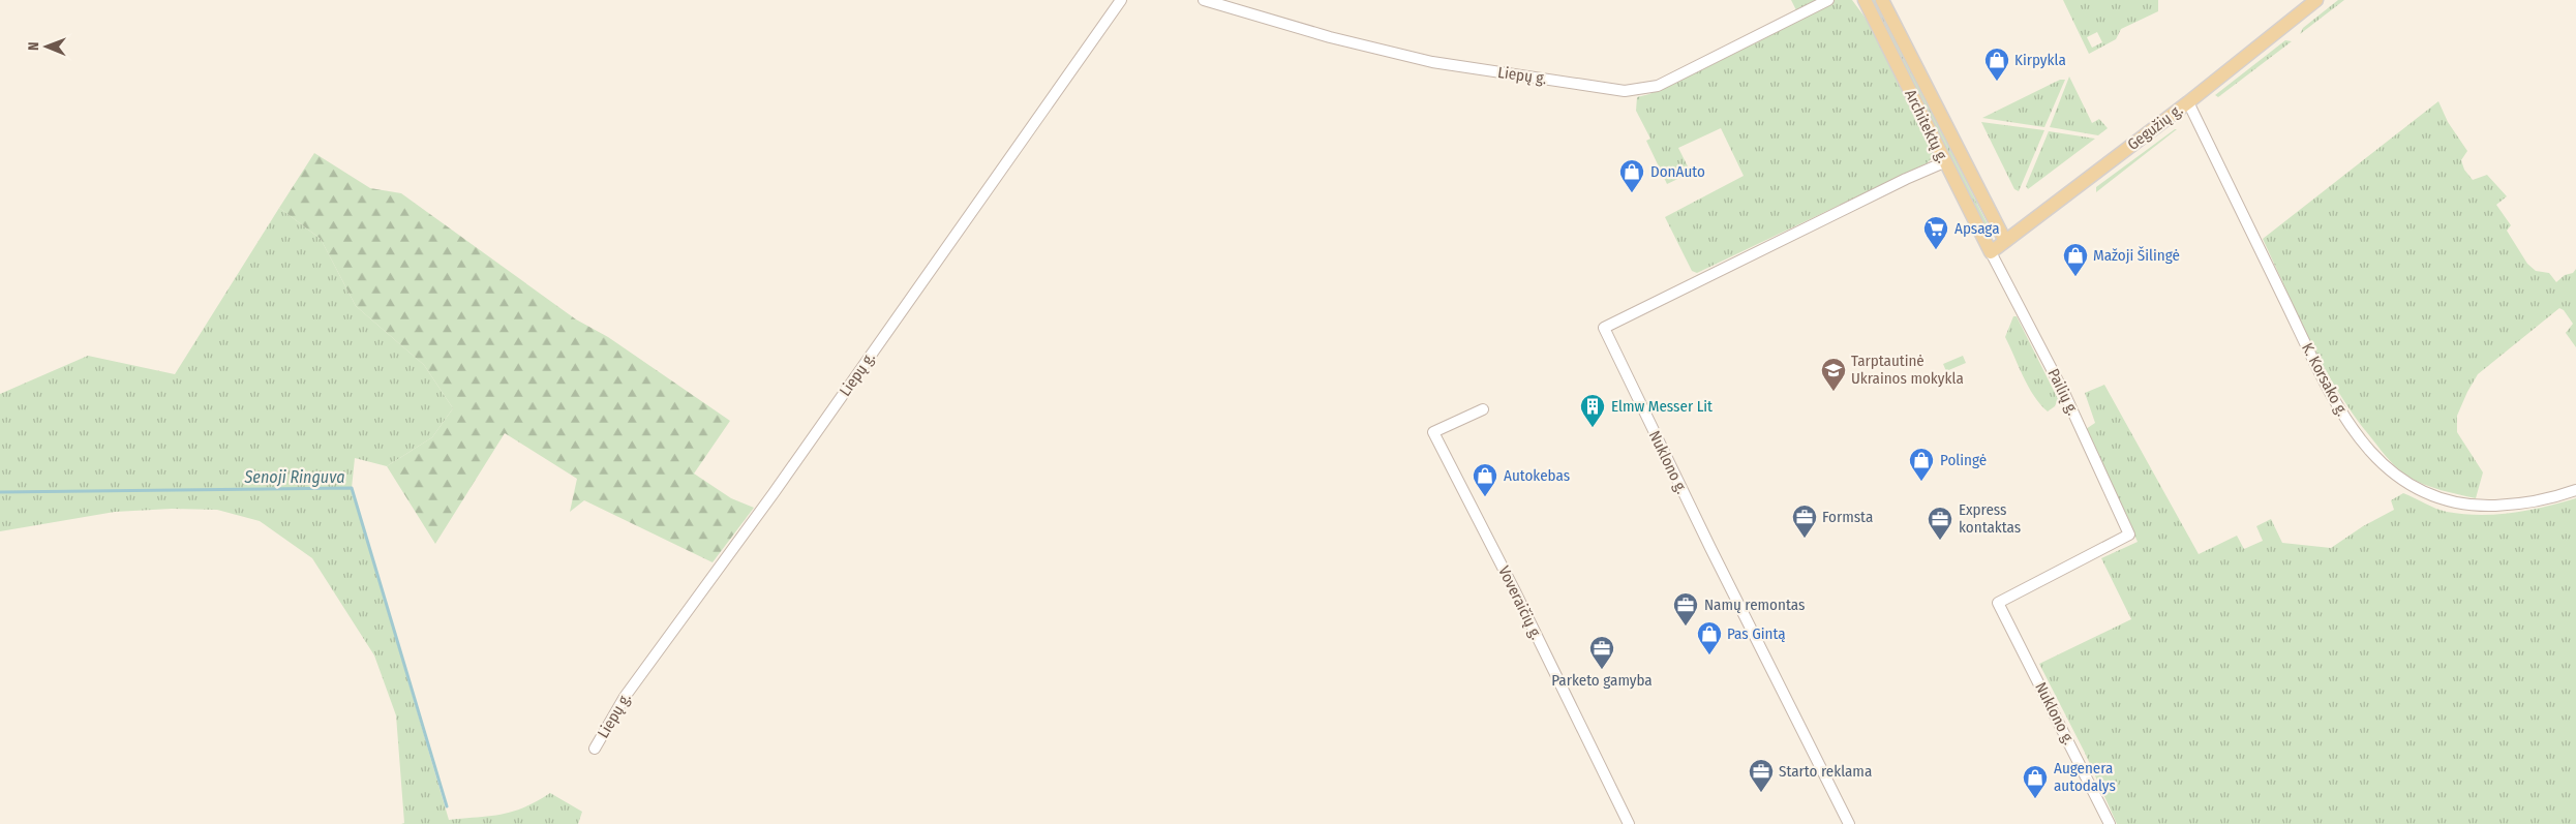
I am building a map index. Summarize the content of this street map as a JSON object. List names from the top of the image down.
{
  "streets": {
    "main road": ["Architektų g.", "Gegužių g."],
    "street": [
      "Liepų g.",
      "K. Korsako g.",
      "Pailių g.",
      "Nuklono g.",
      "Voveraičių g."
    ]
  },
  "crossings": [
    ["Architektų g.", "Gegužių g."],
    ["Architektų g.", "Pailių g."],
    ["Architektų g.", "Nuklono g."],
    ["Gegužių g.", "K. Korsako g."],
    ["Gegužių g.", "Pailių g."],
    ["Pailių g.", "Nuklono g."]
  ],
  "water": ["Senoji Ringuva"],
  "places": {
    "shop": [
      "Kirpykla",
      "DonAuto",
      "Mažoji Šilingė",
      "Polingė",
      "Autokebas",
      "Pas Gintą",
      "Augenera autodalys"
    ],
    "supermarket": ["Apsaga"],
    "school or university": ["Tarptautinė Ukrainos mokykla"],
    "building": ["Elmw Messer Lit"],
    "office": [
      "Formsta",
      "Express kontaktas",
      "Namų remontas",
      "Parketo gamyba",
      "Starto reklama"
    ]
  },
  "north": "left"
}
